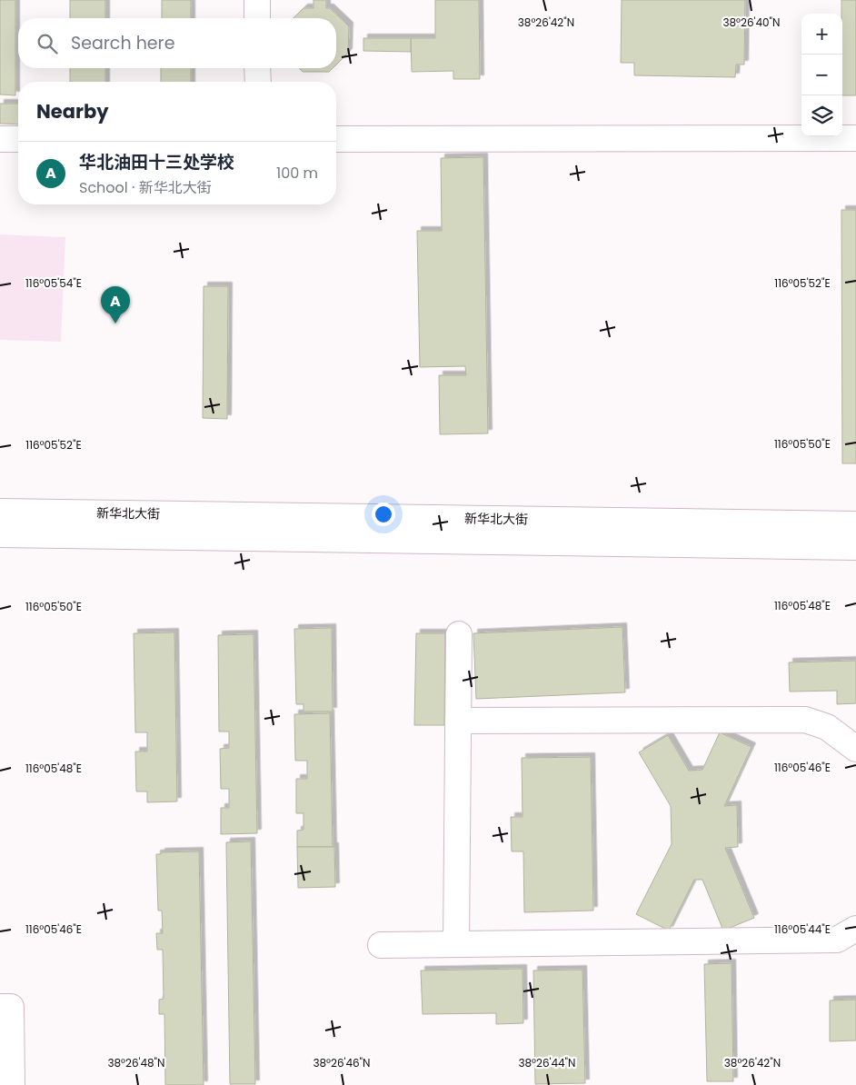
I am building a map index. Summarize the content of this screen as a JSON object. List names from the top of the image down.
{
  "streets": {
    "main road": ["新华北大街"]
  },
  "page": {
    "map_buttons": ["+", "−"],
    "search": "Search here",
    "heading": "Nearby",
    "list": [
      {
        "mark": "A",
        "name": "华北油田十三处学校",
        "note": "School · 新华北大街",
        "value": "100 m"
      }
    ],
    "pins": "A"
  },
  "coordinates": [
    "38°26'42\"N",
    "38°26'40\"N",
    "116°05'52\"E",
    "116°05'54\"E",
    "116°05'50\"E",
    "116°05'48\"E",
    "116°05'46\"E",
    "116°05'44\"E",
    "38°26'48\"N",
    "38°26'46\"N",
    "38°26'44\"N"
  ]
}
